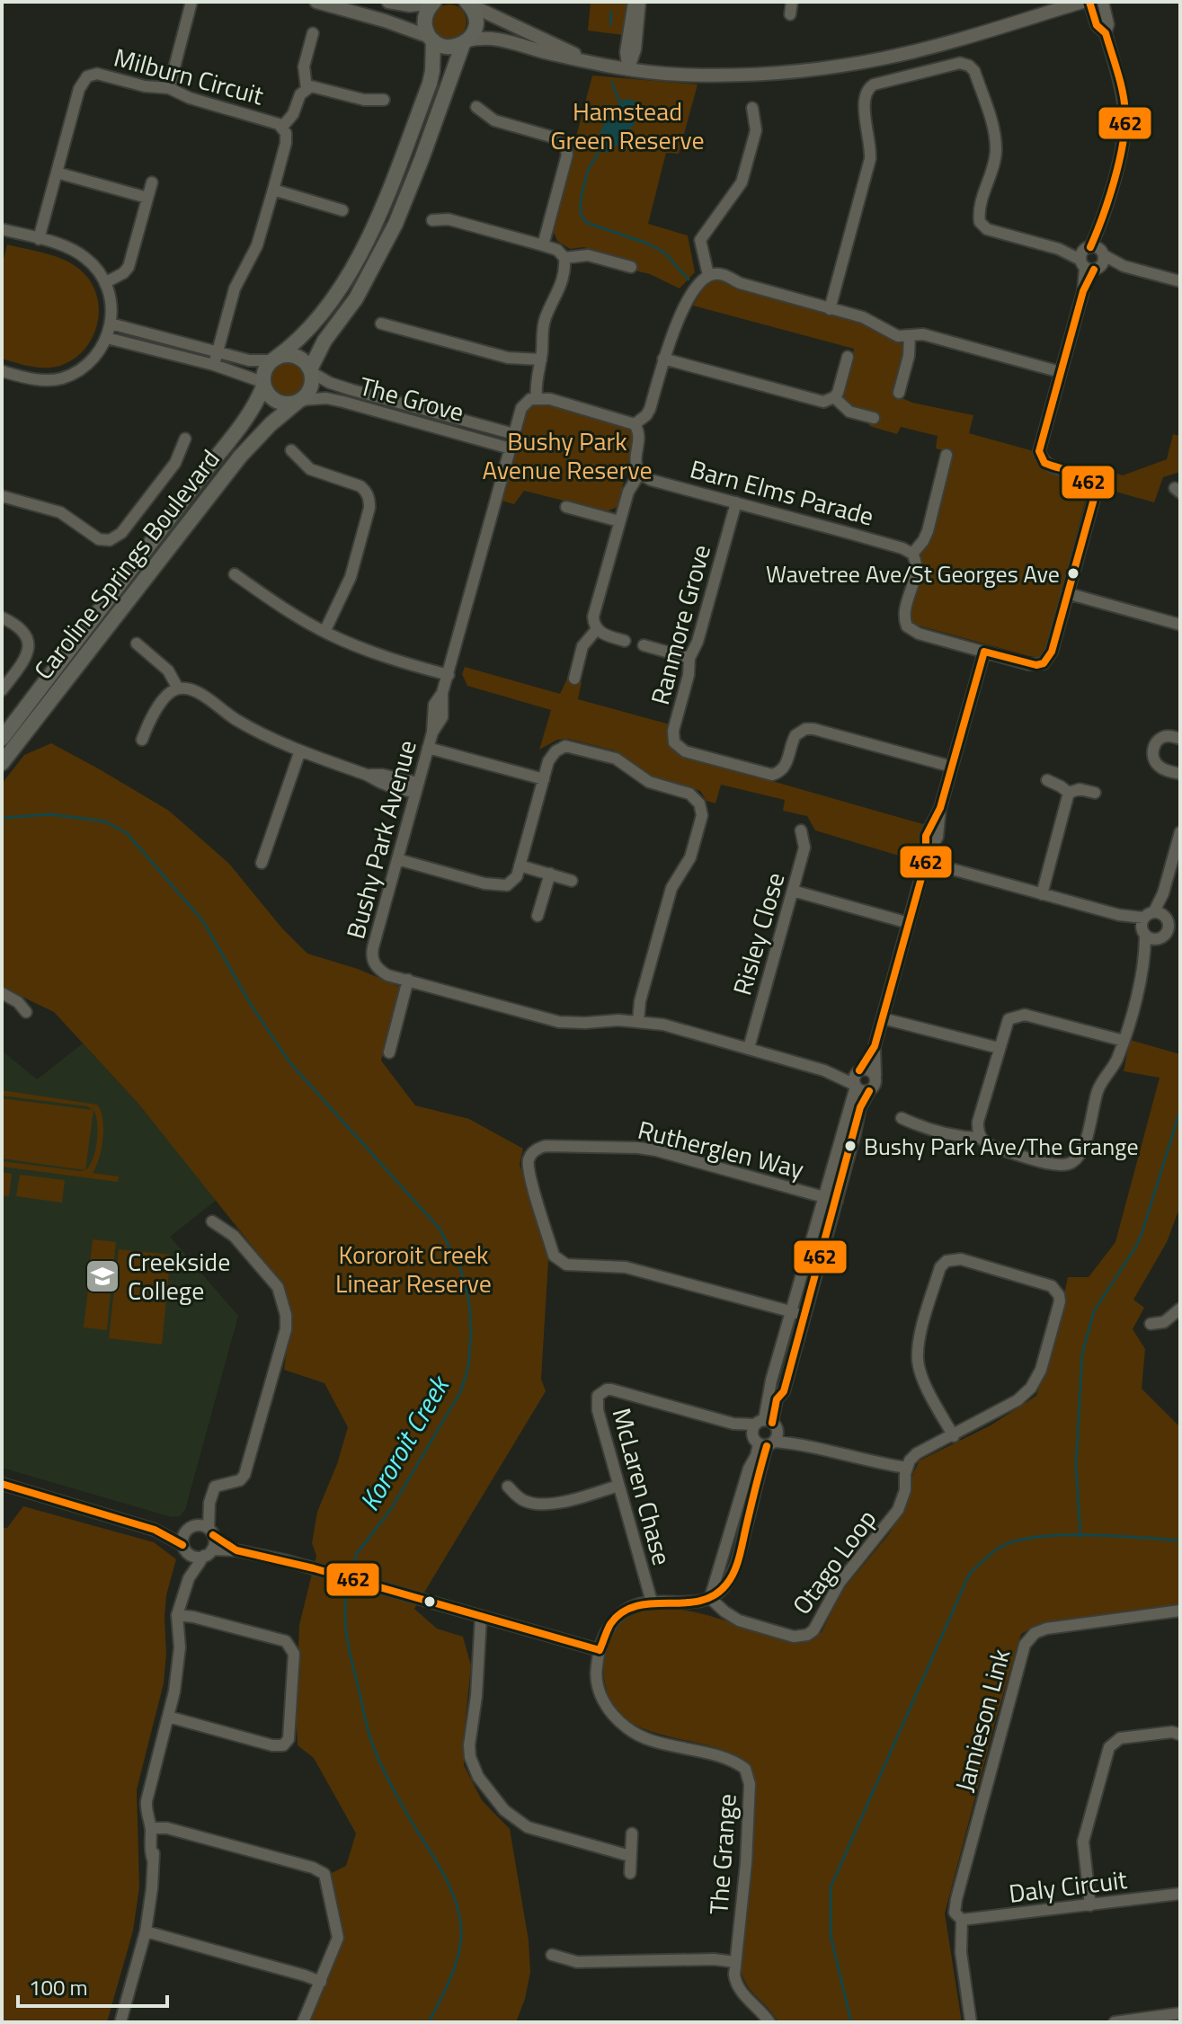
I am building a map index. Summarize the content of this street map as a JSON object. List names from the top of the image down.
{
  "streets": {
    "main road": ["Caroline Springs Boulevard"],
    "street": [
      "Milburn Circuit",
      "The Grove",
      "Barn Elms Parade",
      "Ranmore Grove",
      "Bushy Park Avenue",
      "Risley Close",
      "Rutherglen Way",
      "McLaren Chase",
      "Otago Loop",
      "Jamieson Link",
      "The Grange",
      "Daly Circuit"
    ]
  },
  "crossings": [
    ["The Grove", "Caroline Springs Boulevard"],
    ["The Grove", "Bushy Park Avenue"],
    ["Barn Elms Parade", "Ranmore Grove"],
    ["Bushy Park Avenue", "Risley Close"],
    ["McLaren Chase", "Otago Loop"],
    ["McLaren Chase", "The Grange"],
    ["Otago Loop", "The Grange"],
    ["Jamieson Link", "Daly Circuit"]
  ],
  "water": ["Kororoit Creek"],
  "parks": ["Hamstead Green Reserve", "Bushy Park Avenue Reserve", "Kororoit Creek Linear Reserve"],
  "places": {
    "other": ["Wavetree Ave/St Georges Ave", "Bushy Park Ave/The Grange"],
    "school or university": ["Creekside College"]
  },
  "lines": ["transit line 462"],
  "scale_bar": "100 m"
}
